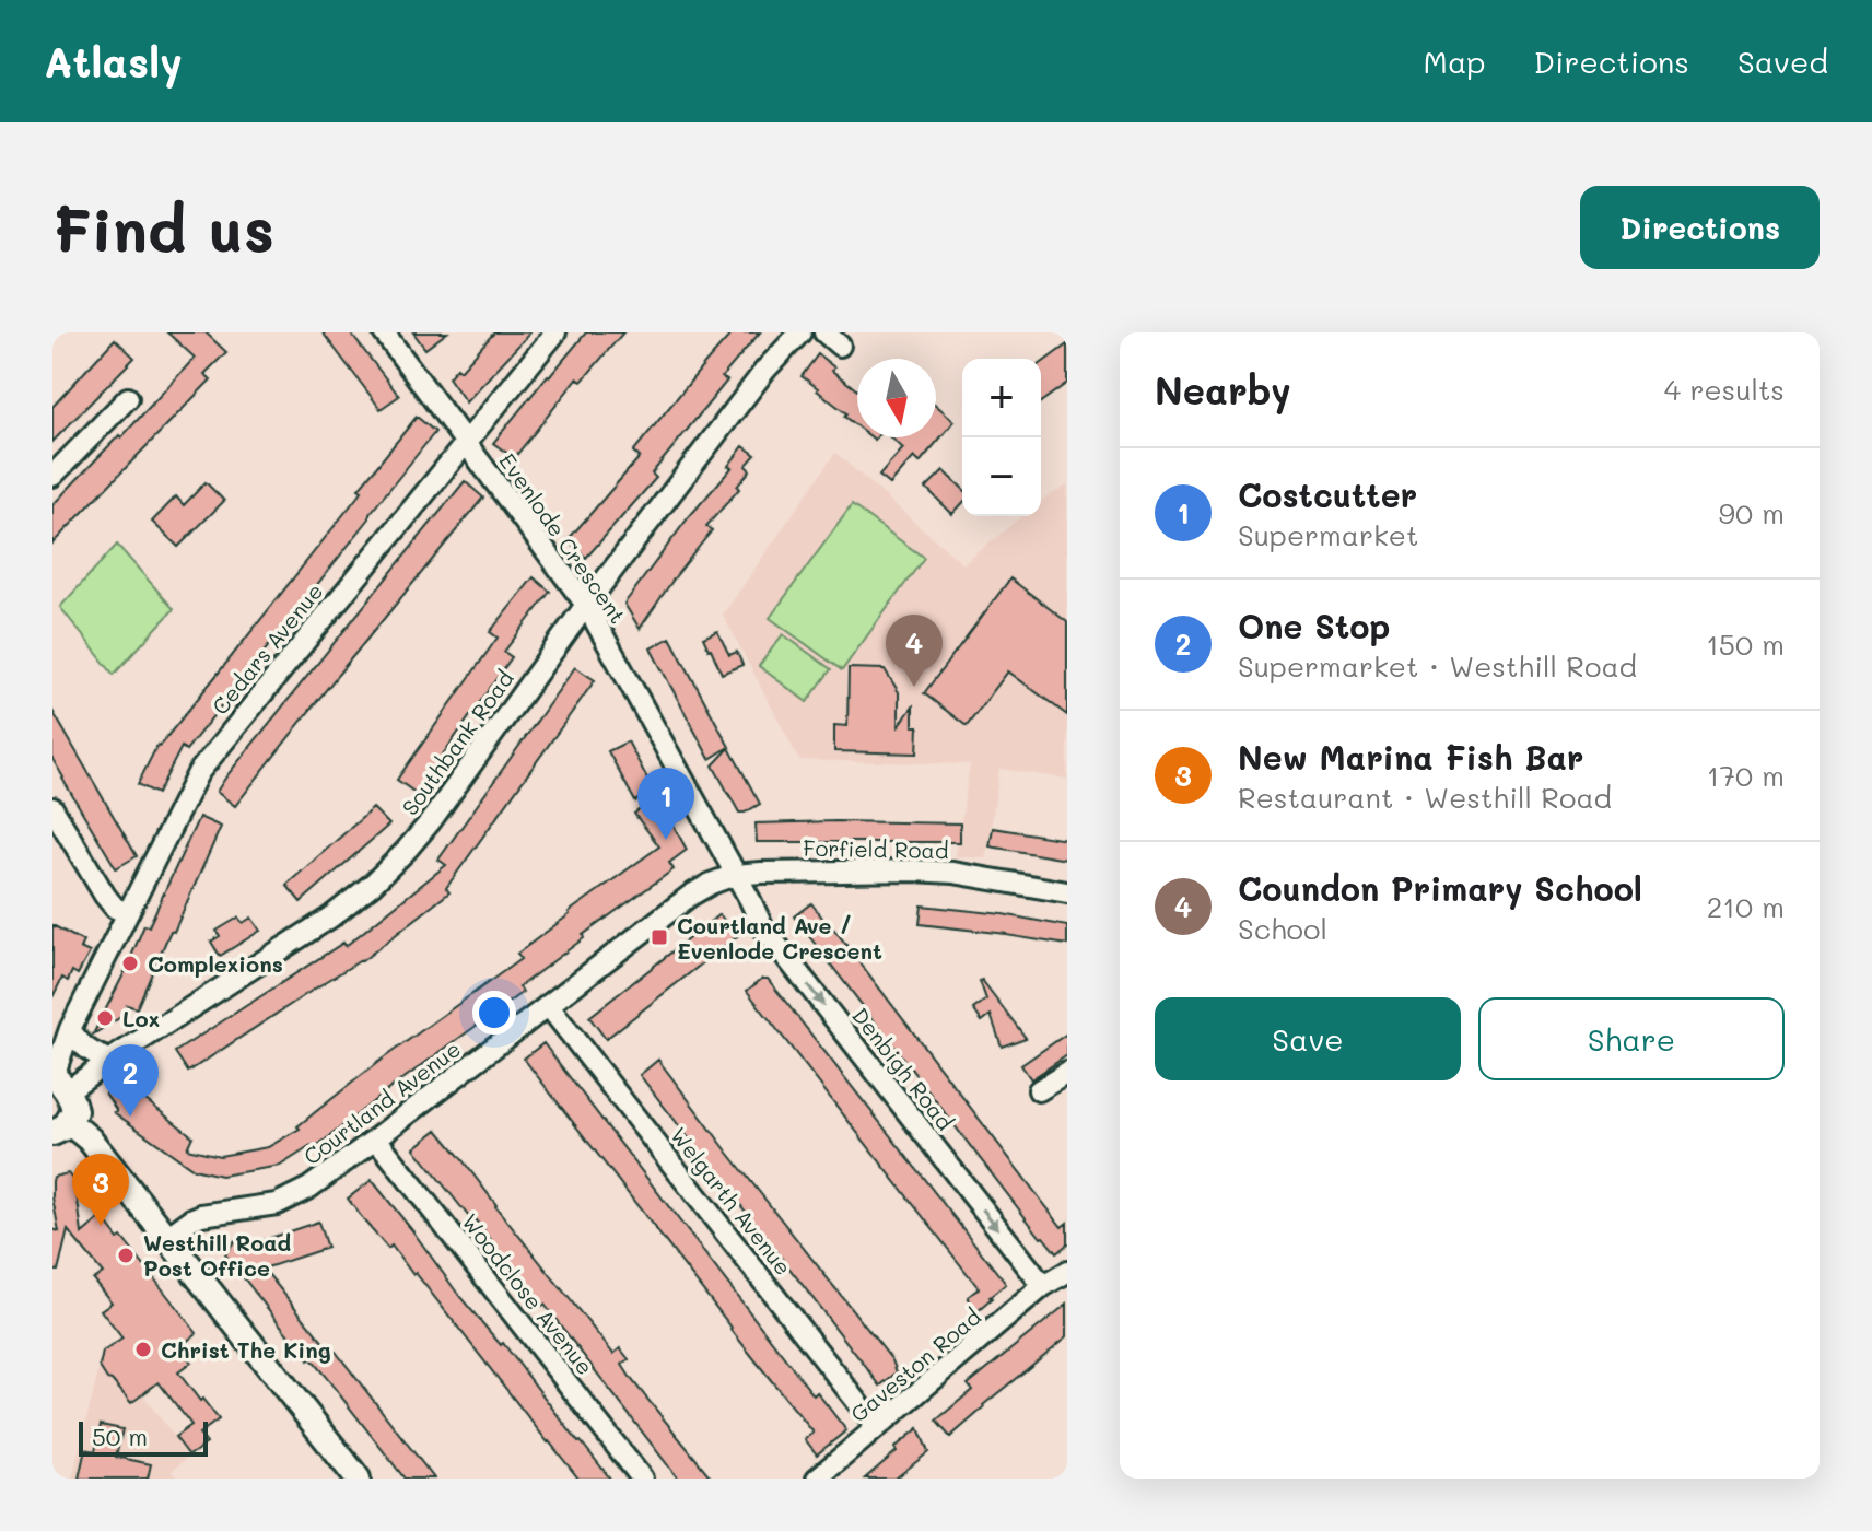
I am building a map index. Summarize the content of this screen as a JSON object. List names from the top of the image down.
{
  "streets": {
    "street": [
      "Evenlode Crescent",
      "Cedars Avenue",
      "Southbank Road",
      "Forfield Road",
      "Denbigh Road",
      "Courtland Avenue",
      "Welgarth Avenue",
      "Woodclose Avenue",
      "Gaveston Road"
    ]
  },
  "crossings": [
    ["Evenlode Crescent", "Cedars Avenue"],
    ["Evenlode Crescent", "Southbank Road"],
    ["Evenlode Crescent", "Forfield Road"],
    ["Evenlode Crescent", "Denbigh Road"],
    ["Evenlode Crescent", "Courtland Avenue"],
    ["Cedars Avenue", "Southbank Road"],
    ["Forfield Road", "Denbigh Road"],
    ["Forfield Road", "Courtland Avenue"],
    ["Denbigh Road", "Courtland Avenue"],
    ["Denbigh Road", "Gaveston Road"],
    ["Courtland Avenue", "Welgarth Avenue"],
    ["Courtland Avenue", "Woodclose Avenue"],
    ["Welgarth Avenue", "Gaveston Road"]
  ],
  "one_way": ["Denbigh Road"],
  "places": {
    "transit": ["Courtland Ave / Evenlode Crescent"],
    "other": [
      "Complexions",
      "Lox",
      "Westhill Road Post Office",
      "Christ The King"
    ]
  },
  "scale_bar": "50 m",
  "north": "bottom",
  "page": {
    "header": "Atlasly",
    "nav": ["Map", "Directions", "Saved"],
    "buttons": [
      "Directions",
      ["Save", "Share"]
    ],
    "title": "Find us",
    "heading": ["Nearby", "4 results"],
    "map_buttons": ["+", "−"],
    "list": [
      {
        "mark": "1",
        "name": "Costcutter",
        "note": "Supermarket",
        "value": "90 m"
      },
      {
        "mark": "2",
        "name": "One Stop",
        "note": "Supermarket · Westhill Road",
        "value": "150 m"
      },
      {
        "mark": "3",
        "name": "New Marina Fish Bar",
        "note": "Restaurant · Westhill Road",
        "value": "170 m"
      },
      {
        "mark": "4",
        "name": "Coundon Primary School",
        "note": "School",
        "value": "210 m"
      }
    ],
    "pins": [
      "4",
      "1",
      "2",
      "3"
    ],
    "scale": "50 m"
  }
}
